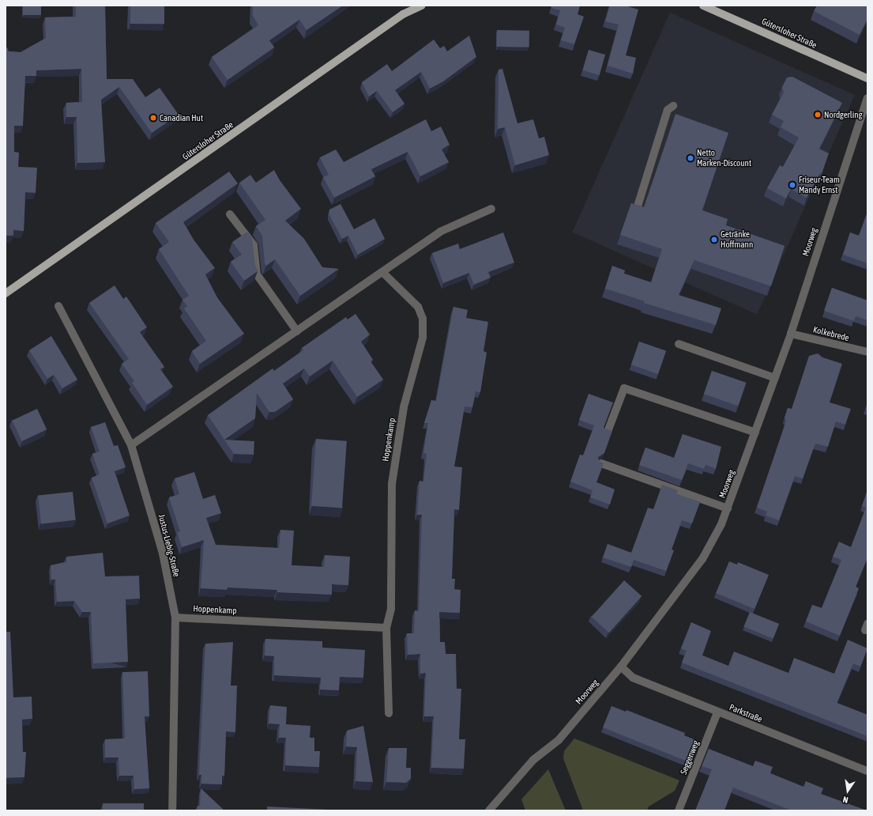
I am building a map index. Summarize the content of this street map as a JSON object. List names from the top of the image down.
{
  "streets": {
    "main road": ["Gütersloher Straße"],
    "street": [
      "Moorweg",
      "Kolkebrede",
      "Hoppenkamp",
      "Justus-Liebig-Straße",
      "Parkstraße",
      "Seggenweg"
    ]
  },
  "crossings": [
    ["Moorweg", "Kolkebrede"],
    ["Moorweg", "Parkstraße"],
    ["Hoppenkamp", "Justus-Liebig-Straße"],
    ["Parkstraße", "Seggenweg"]
  ],
  "places": [
    "Nordgerling",
    "Canadian Hut",
    "Netto Marken-Discount",
    "Friseur-Team Mandy Ernst",
    "Getränke Hoffmann"
  ],
  "north": "bottom"
}
